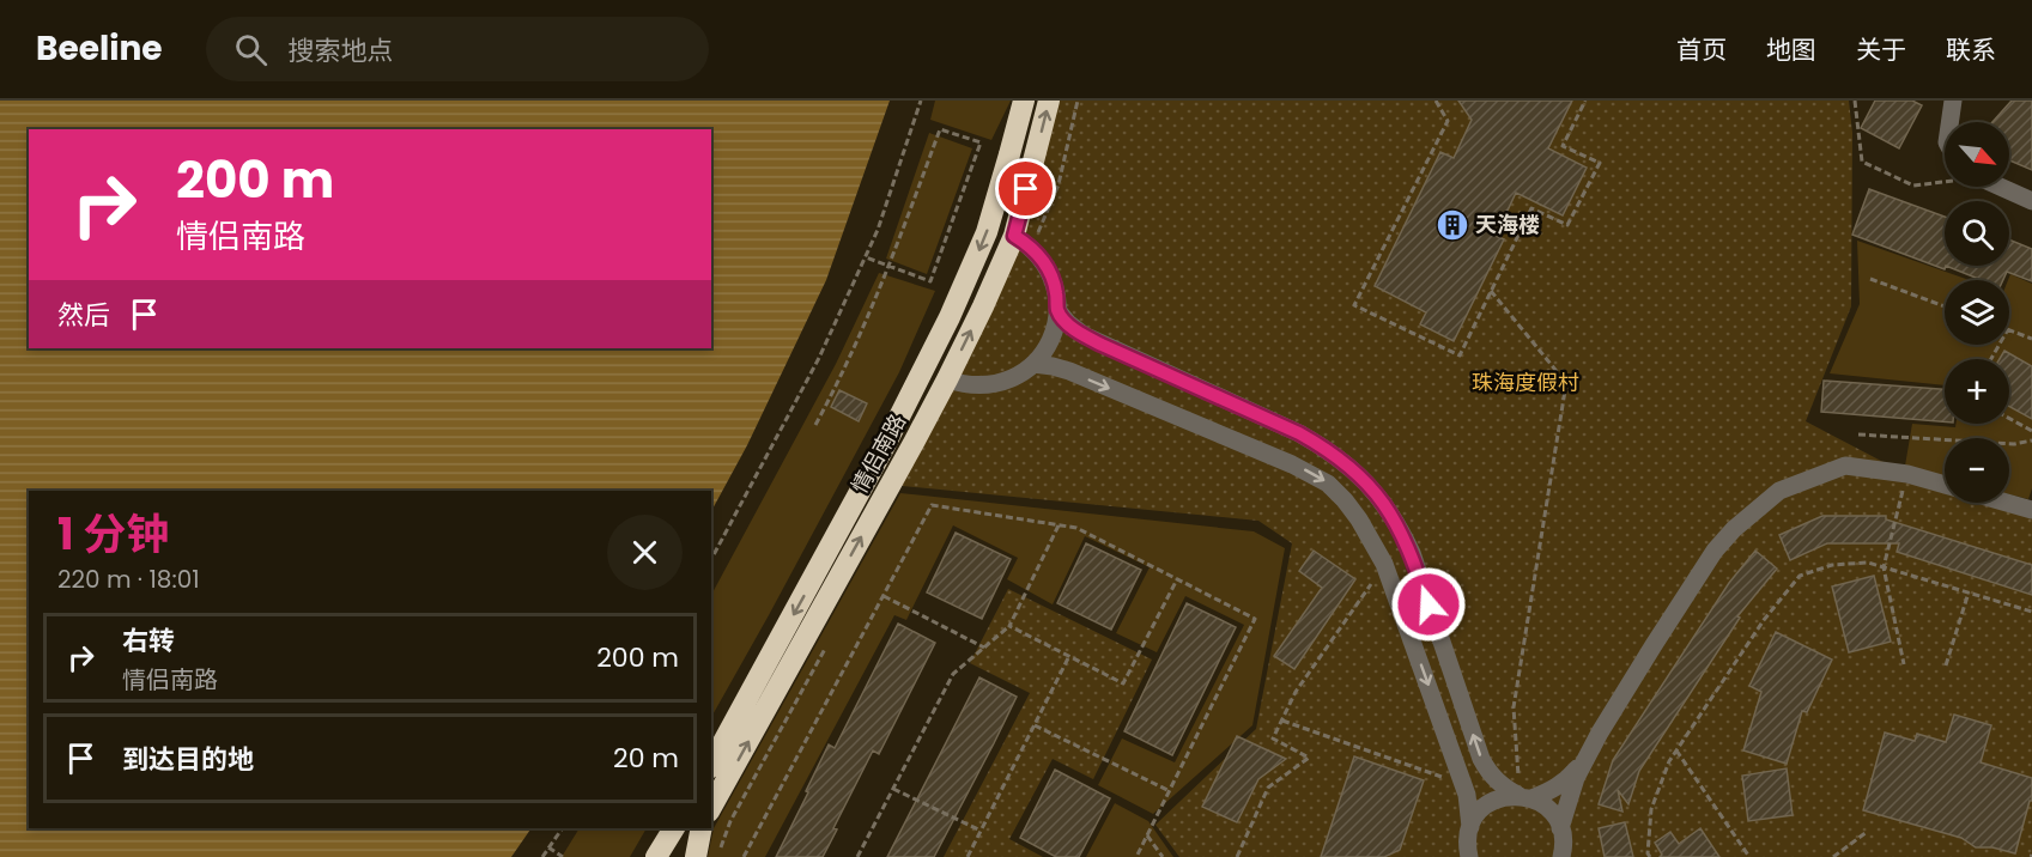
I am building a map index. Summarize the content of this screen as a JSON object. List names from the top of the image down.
{
  "streets": {
    "highway": ["情侣南路"]
  },
  "parks": ["珠海度假村"],
  "places": {
    "building": ["天海楼"]
  },
  "north": "bottom right",
  "page": {
    "header": "Beeline",
    "search": "搜索地点",
    "nav": [
      "首页",
      "地图",
      "关于",
      "联系"
    ],
    "map_buttons": ["+", "−"],
    "turn": ["200 m", "情侣南路"],
    "then": "然后",
    "heading": ["1 分钟", "220 m · 18:01"],
    "list": [
      {
        "name": "右转",
        "note": "情侣南路",
        "value": "200 m"
      },
      {
        "name": "到达目的地",
        "value": "20 m"
      }
    ]
  }
}
